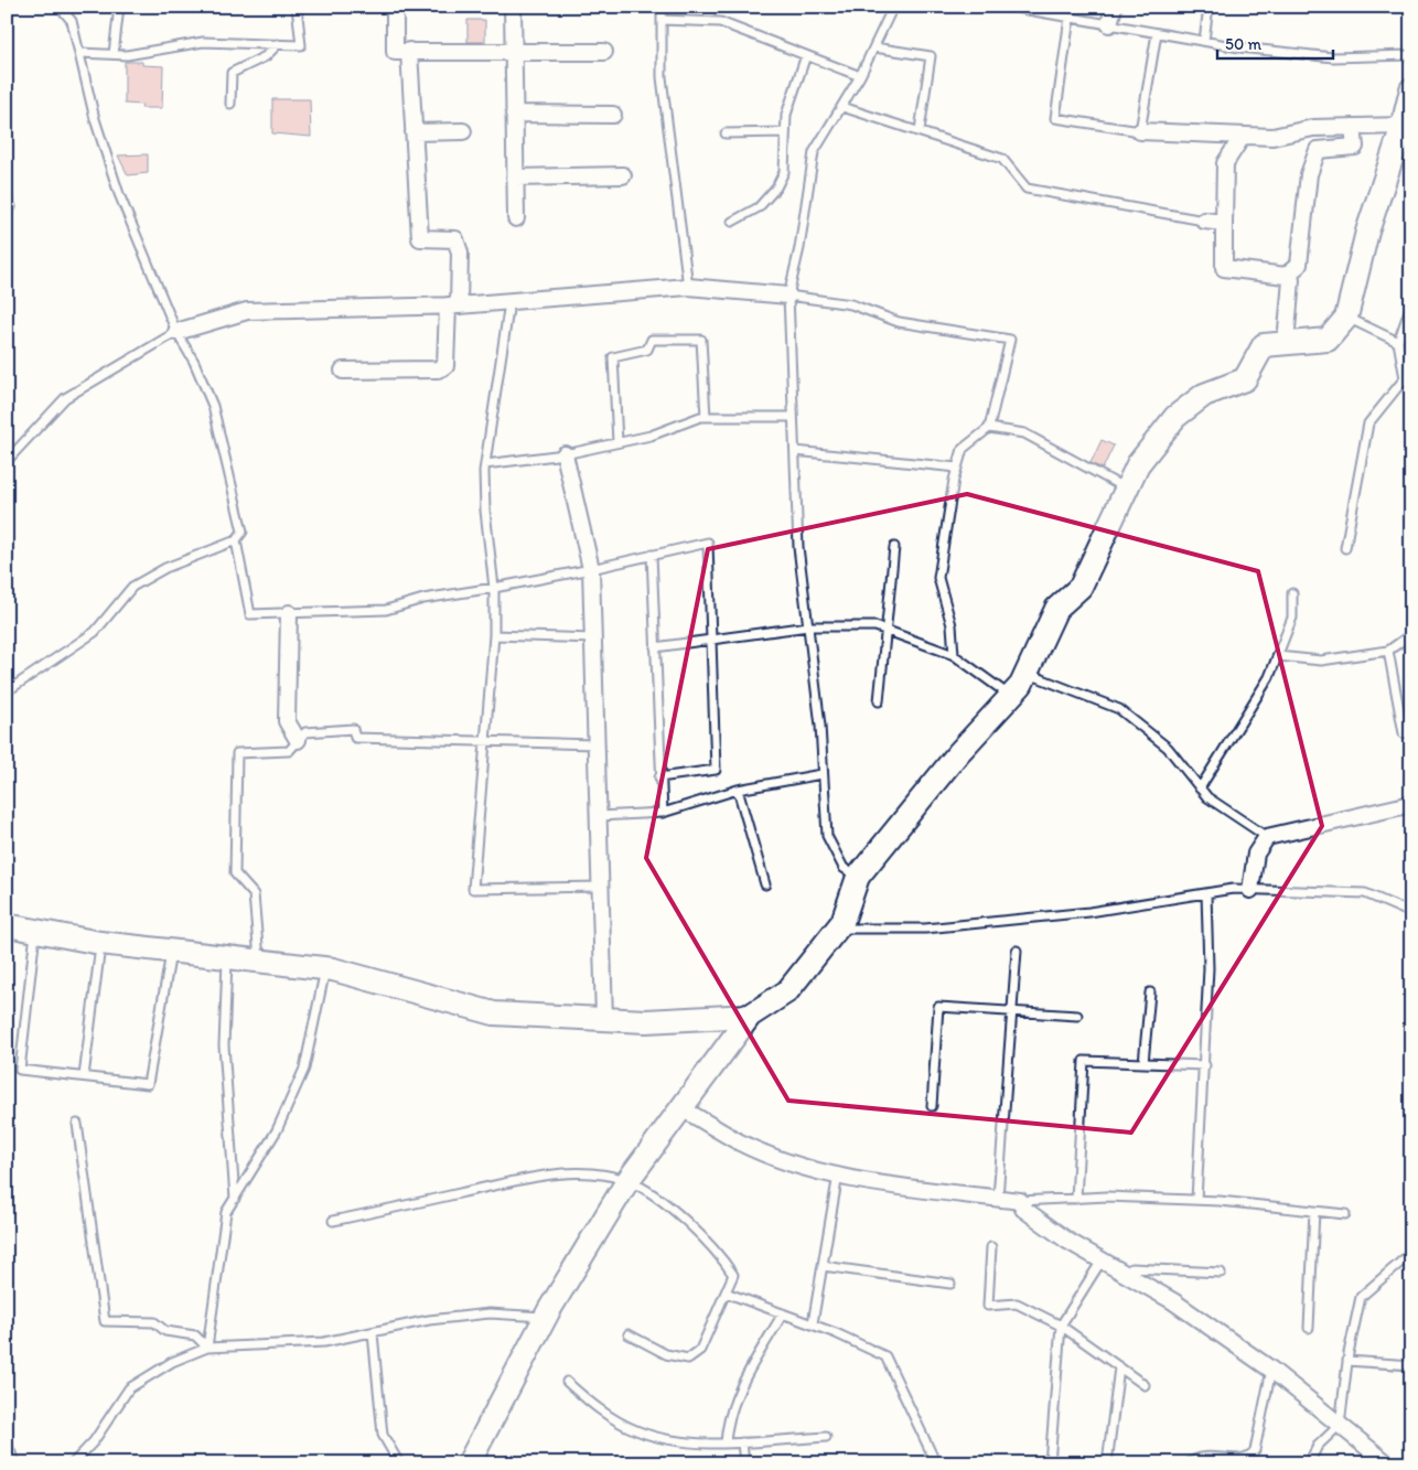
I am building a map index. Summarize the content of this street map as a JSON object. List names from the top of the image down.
{
  "scale_bar": "50 m"
}
